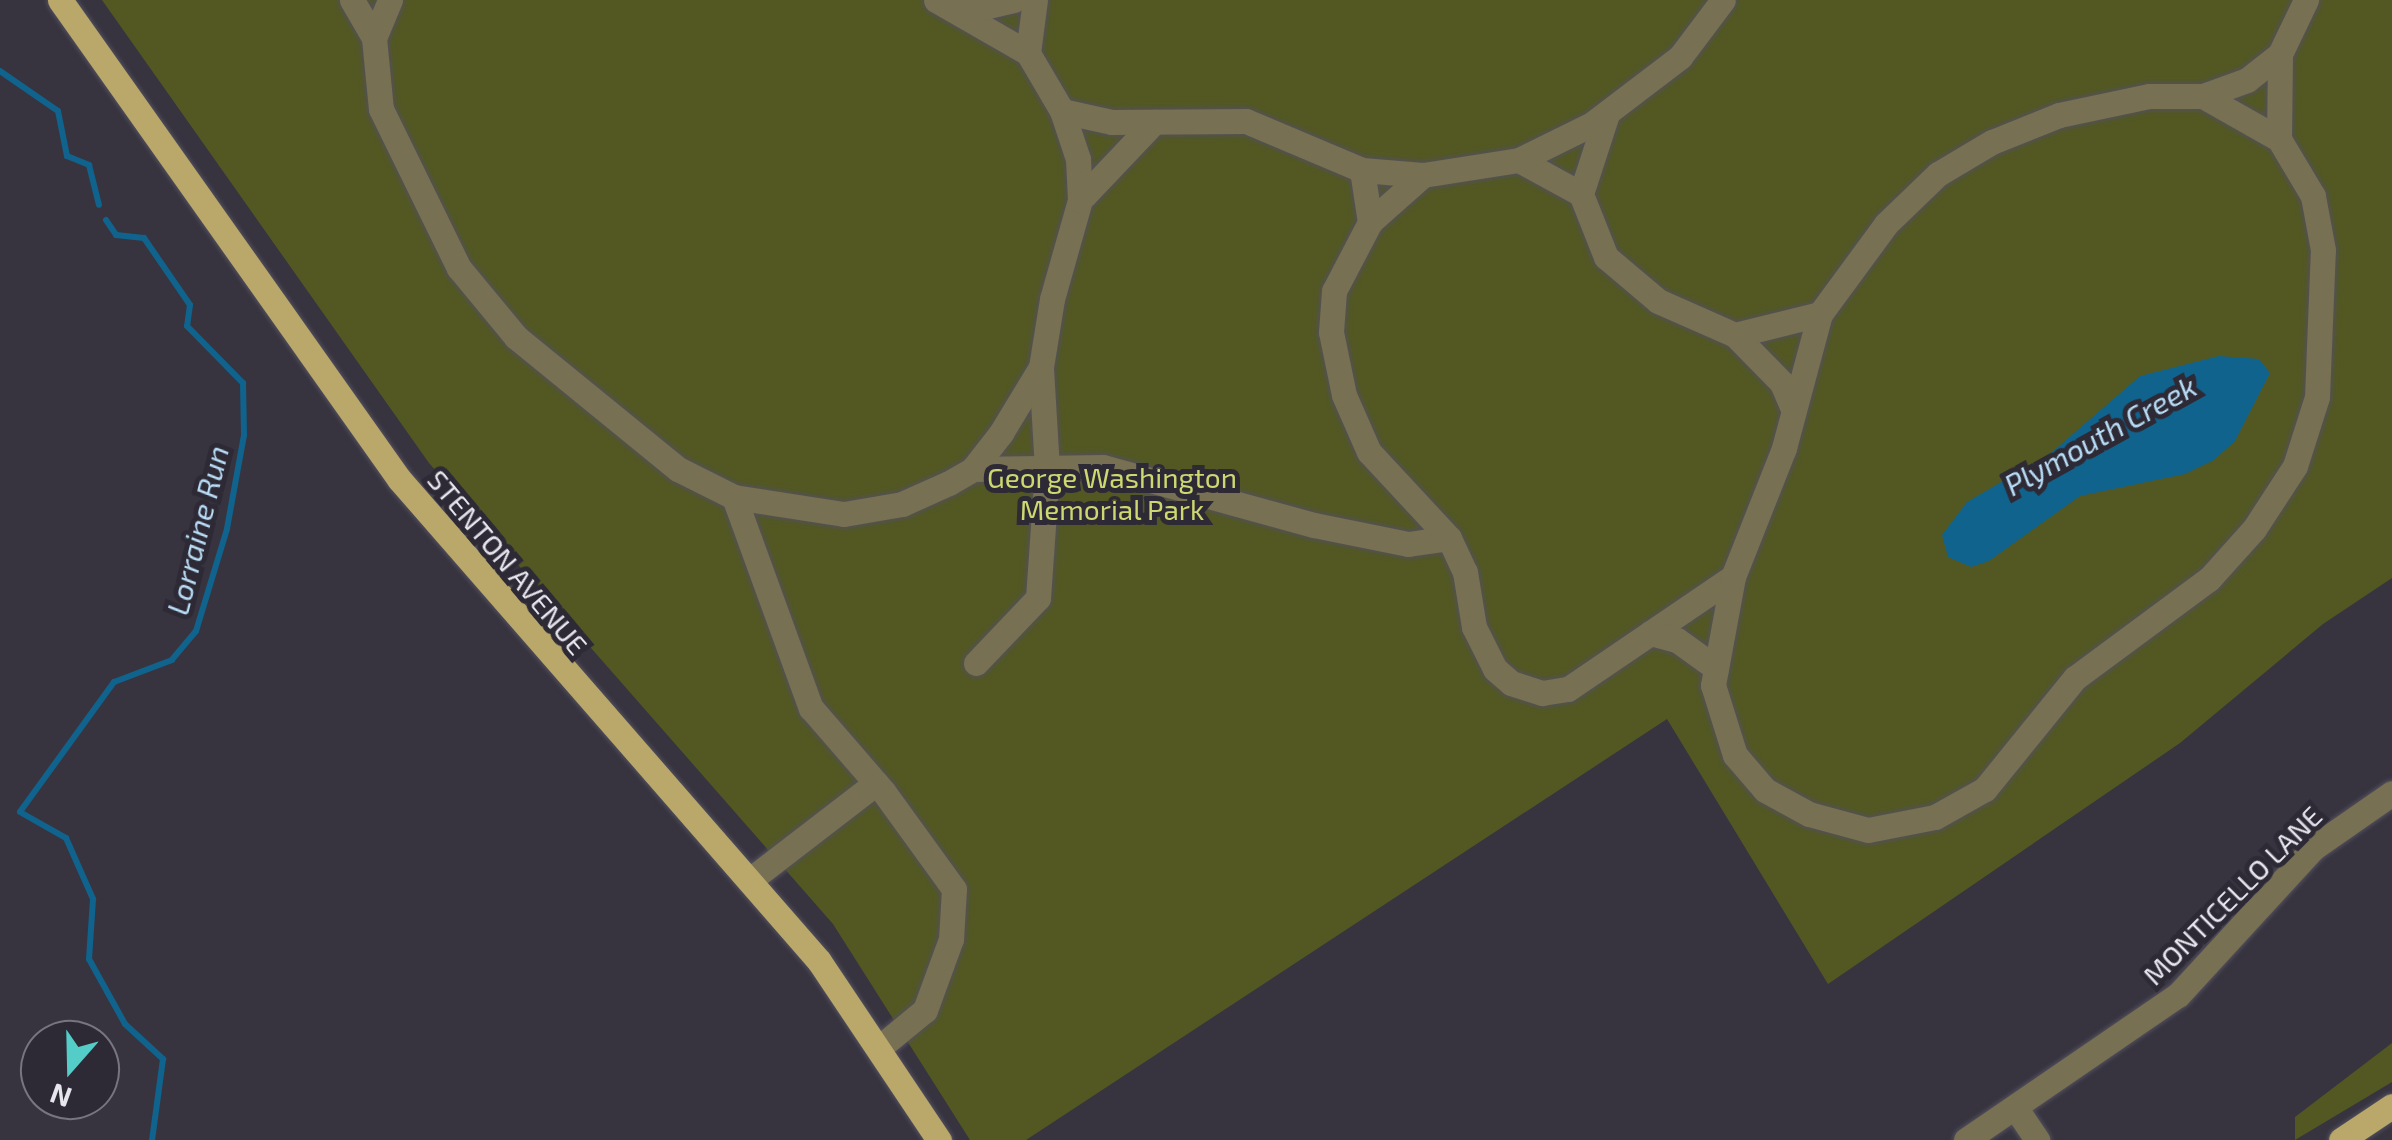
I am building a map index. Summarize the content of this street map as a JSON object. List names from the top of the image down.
{
  "streets": {
    "main road": ["STENTON AVENUE"],
    "street": ["MONTICELLO LANE"]
  },
  "water": ["Plymouth Creek", "Lorraine Run"],
  "parks": ["George Washington Memorial Park"],
  "north": "bottom"
}
